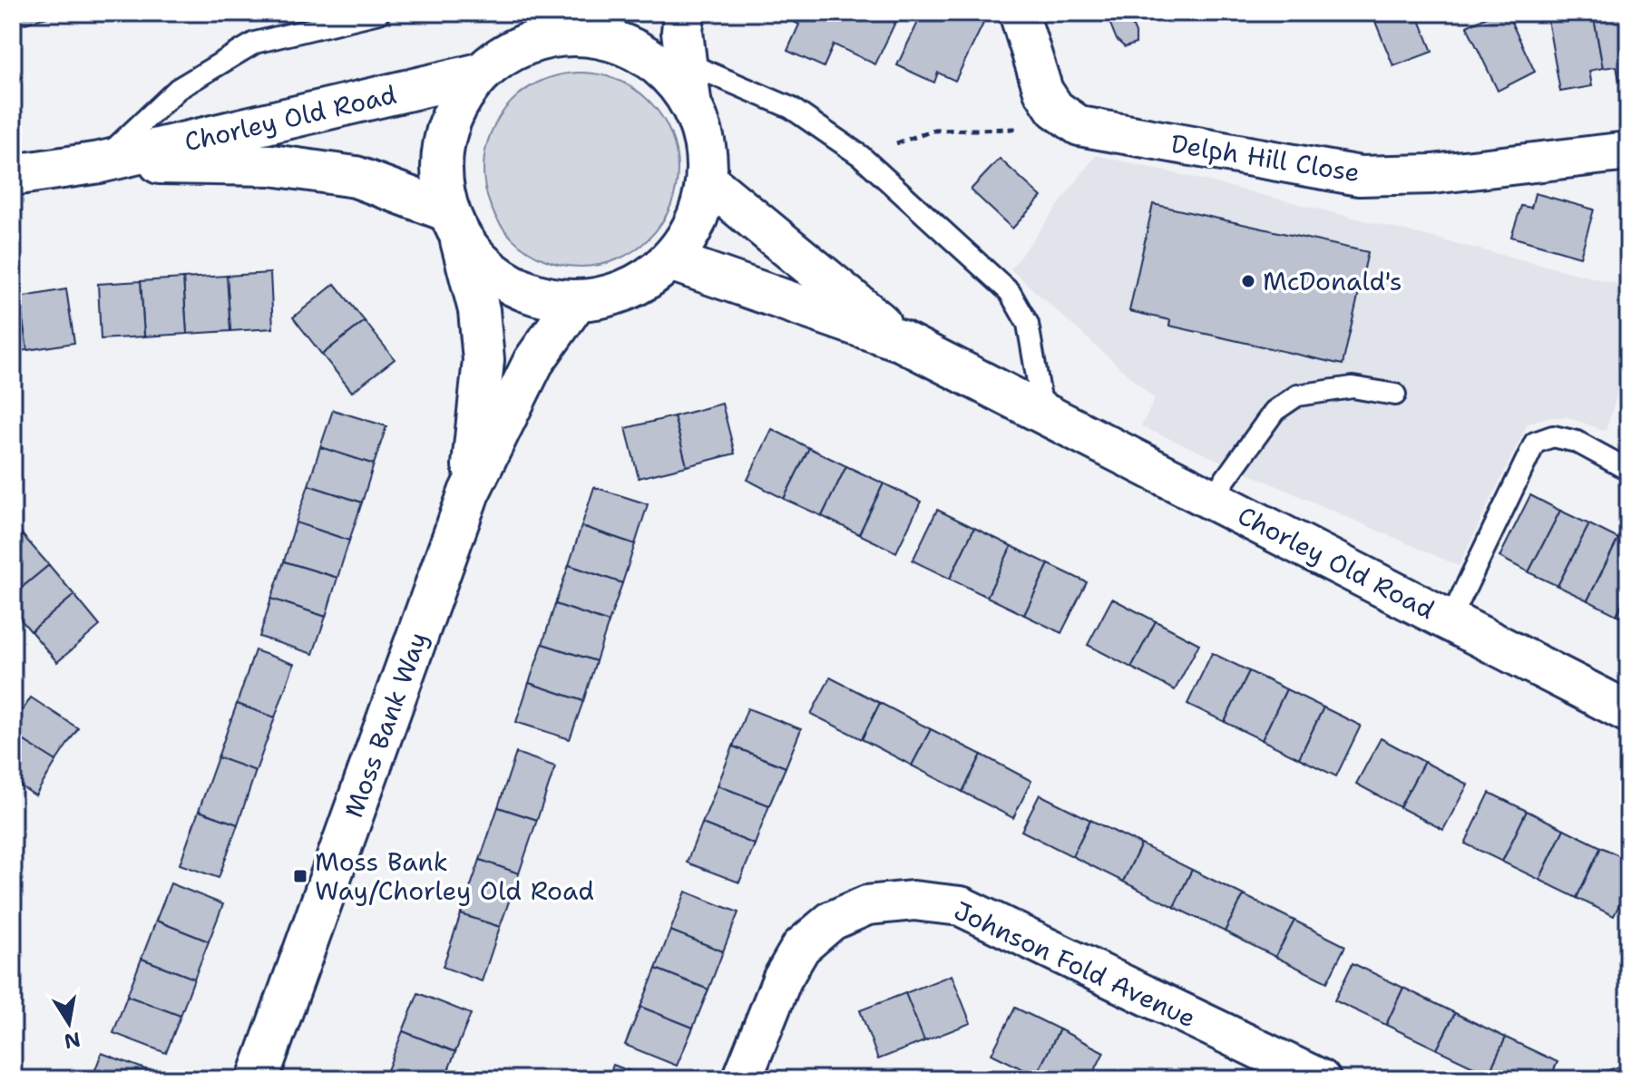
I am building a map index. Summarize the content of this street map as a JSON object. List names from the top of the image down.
{
  "streets": {
    "main road": ["Chorley Old Road", "Moss Bank Way"],
    "street": ["Delph Hill Close", "Johnson Fold Avenue"]
  },
  "crossings": [
    ["Chorley Old Road", "Moss Bank Way"]
  ],
  "places": {
    "other": ["McDonald's"],
    "transit": ["Moss Bank Way/Chorley Old Road"]
  },
  "north": "bottom"
}
